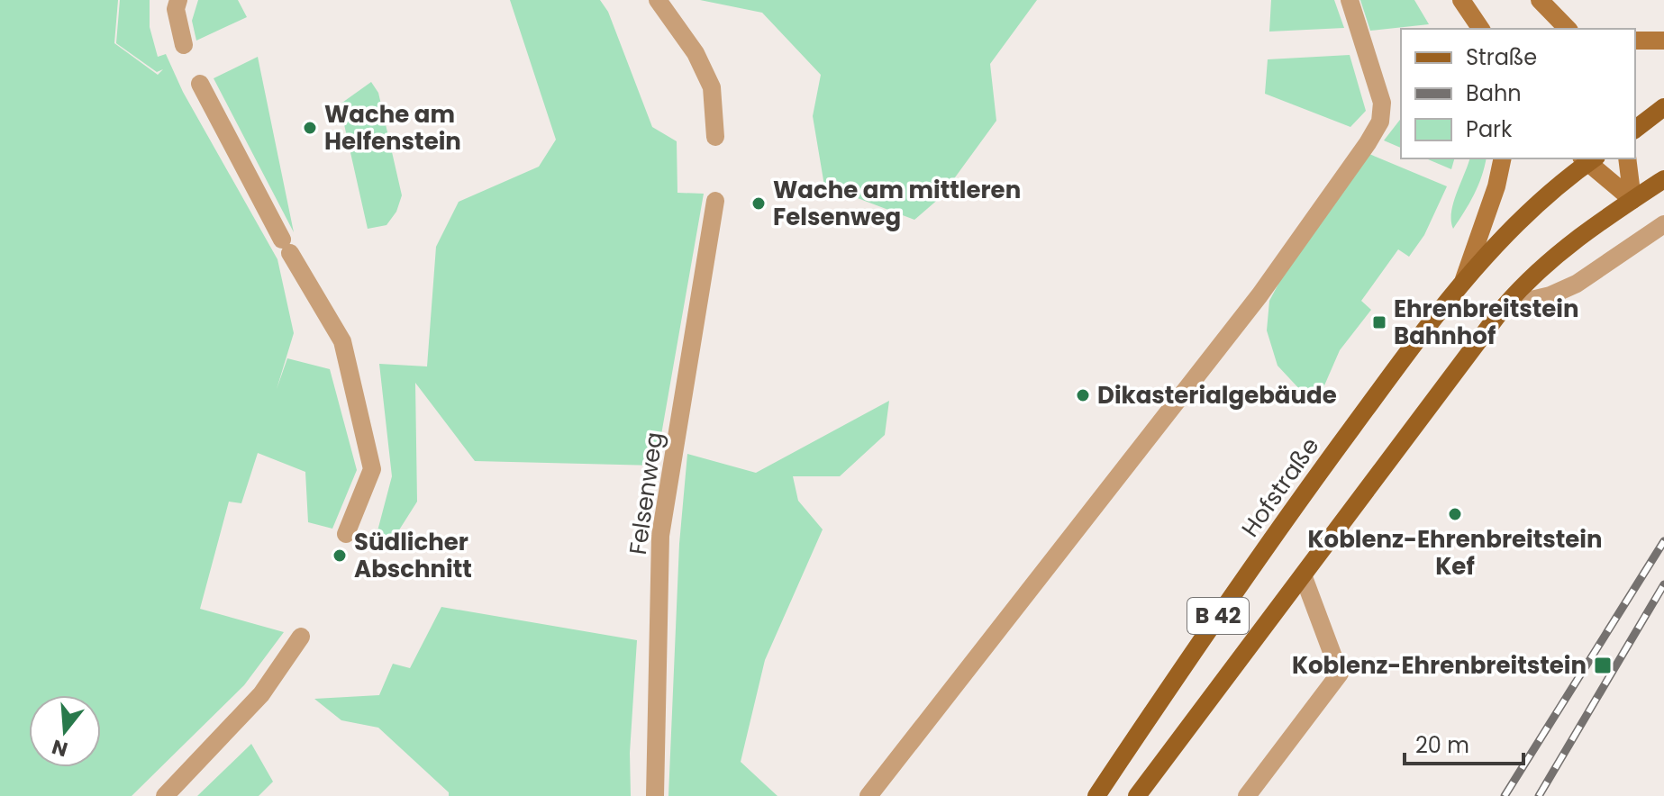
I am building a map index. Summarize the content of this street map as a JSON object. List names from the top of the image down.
{
  "streets": {
    "main road": ["Hofstraße", "B 42"],
    "lane": ["Felsenweg"]
  },
  "places": {
    "other": [
      "Wache am Helfenstein",
      "Wache am mittleren Felsenweg",
      "Dikasterialgebäude",
      "Koblenz-Ehrenbreitstein Kef",
      "Südlicher Abschnitt"
    ],
    "transit": ["Ehrenbreitstein Bahnhof", "Koblenz-Ehrenbreitstein"]
  },
  "legend": ["Straße", "Bahn", "Park"],
  "scale_bar": "20 m",
  "north": "bottom"
}
